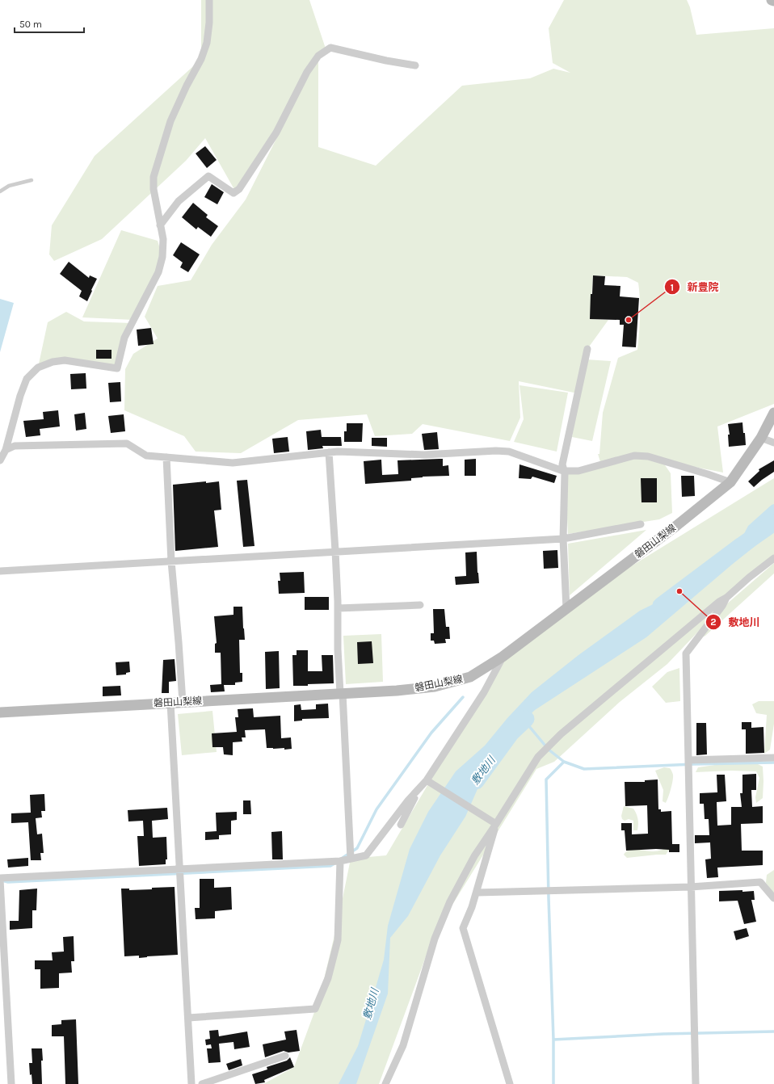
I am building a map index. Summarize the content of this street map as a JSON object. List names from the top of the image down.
{
  "streets": {
    "main road": ["磐田山梨線"]
  },
  "water": ["敷地川"],
  "places": ["新豊院", "敷地川"],
  "scale_bar": "50 m"
}
